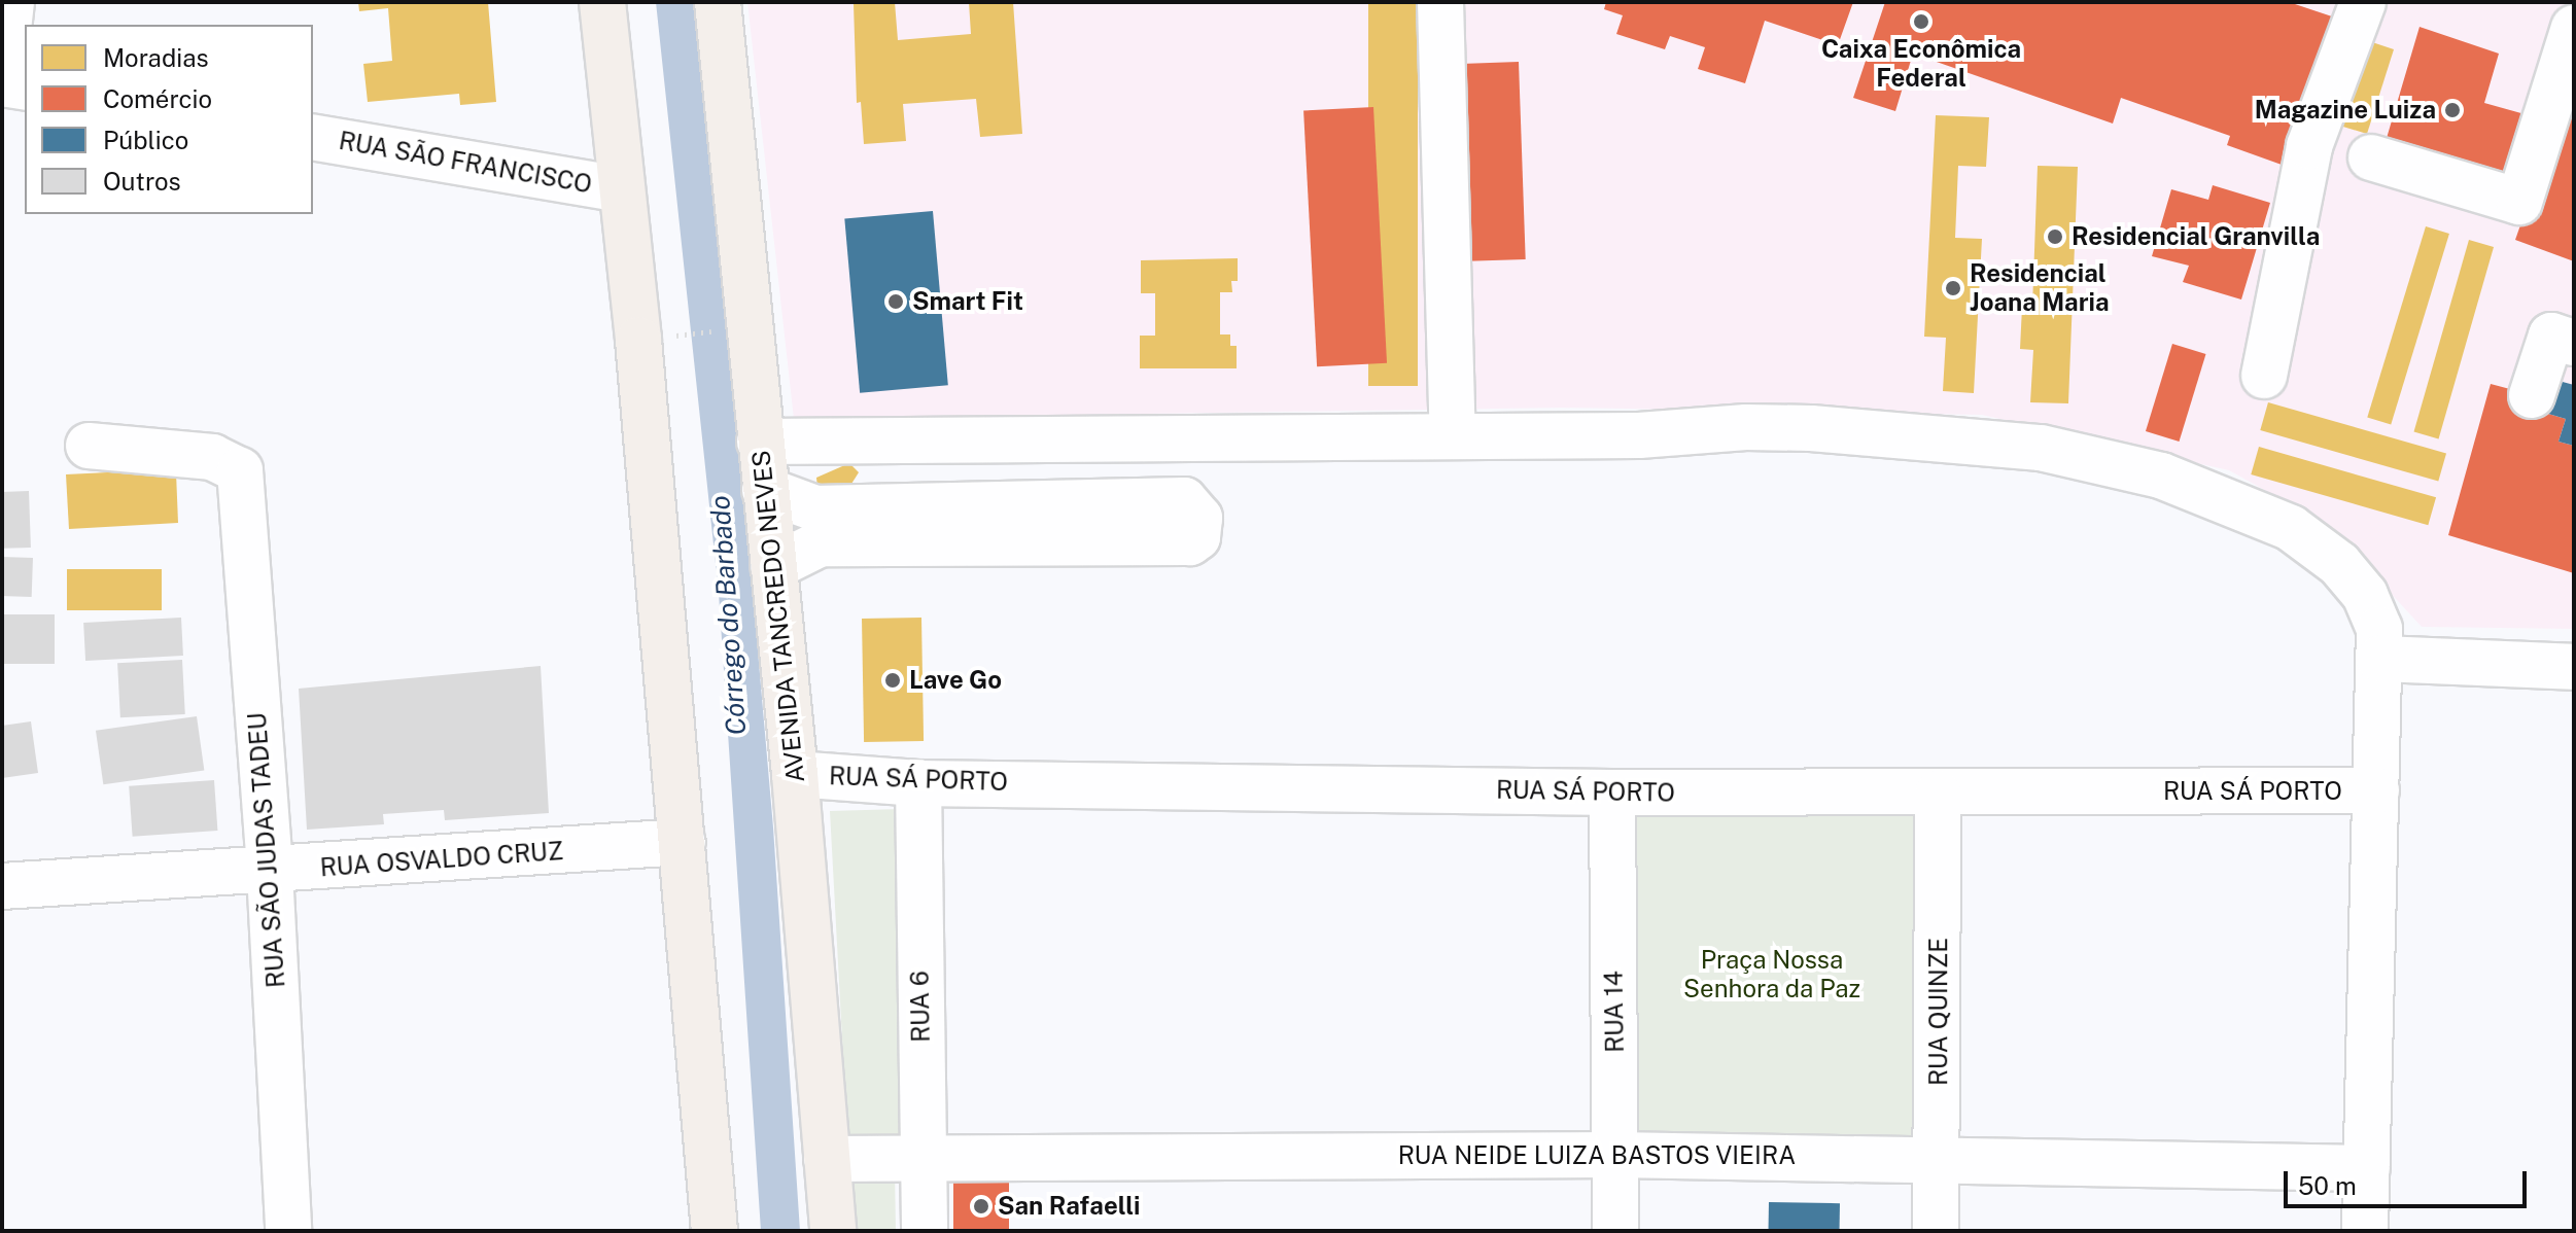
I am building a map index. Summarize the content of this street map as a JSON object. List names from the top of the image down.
{
  "streets": {
    "main road": ["AVENIDA TANCREDO NEVES"],
    "street": [
      "RUA SÃO FRANCISCO",
      "RUA SÁ PORTO",
      "RUA SÃO JUDAS TADEU",
      "RUA OSVALDO CRUZ",
      "RUA 6",
      "RUA 14",
      "RUA QUINZE",
      "RUA NEIDE LUIZA BASTOS VIEIRA"
    ]
  },
  "crossings": [
    ["AVENIDA TANCREDO NEVES", "RUA SÁ PORTO"],
    ["AVENIDA TANCREDO NEVES", "RUA NEIDE LUIZA BASTOS VIEIRA"],
    ["RUA SÁ PORTO", "RUA 6"],
    ["RUA SÁ PORTO", "RUA 14"],
    ["RUA SÁ PORTO", "RUA QUINZE"],
    ["RUA SÃO JUDAS TADEU", "RUA OSVALDO CRUZ"],
    ["RUA 6", "RUA NEIDE LUIZA BASTOS VIEIRA"],
    ["RUA 14", "RUA NEIDE LUIZA BASTOS VIEIRA"],
    ["RUA QUINZE", "RUA NEIDE LUIZA BASTOS VIEIRA"]
  ],
  "water": ["Córrego do Barbado"],
  "parks": ["Praça Nossa Senhora da Paz"],
  "places": [
    "Caixa Econômica Federal",
    "Magazine Luiza",
    "Residencial Granvilla",
    "Residencial Joana Maria",
    "Smart Fit",
    "Lave Go",
    "San Rafaelli"
  ],
  "legend": [
    "Moradias",
    "Comércio",
    "Público",
    "Outros"
  ],
  "scale_bar": "50 m"
}
